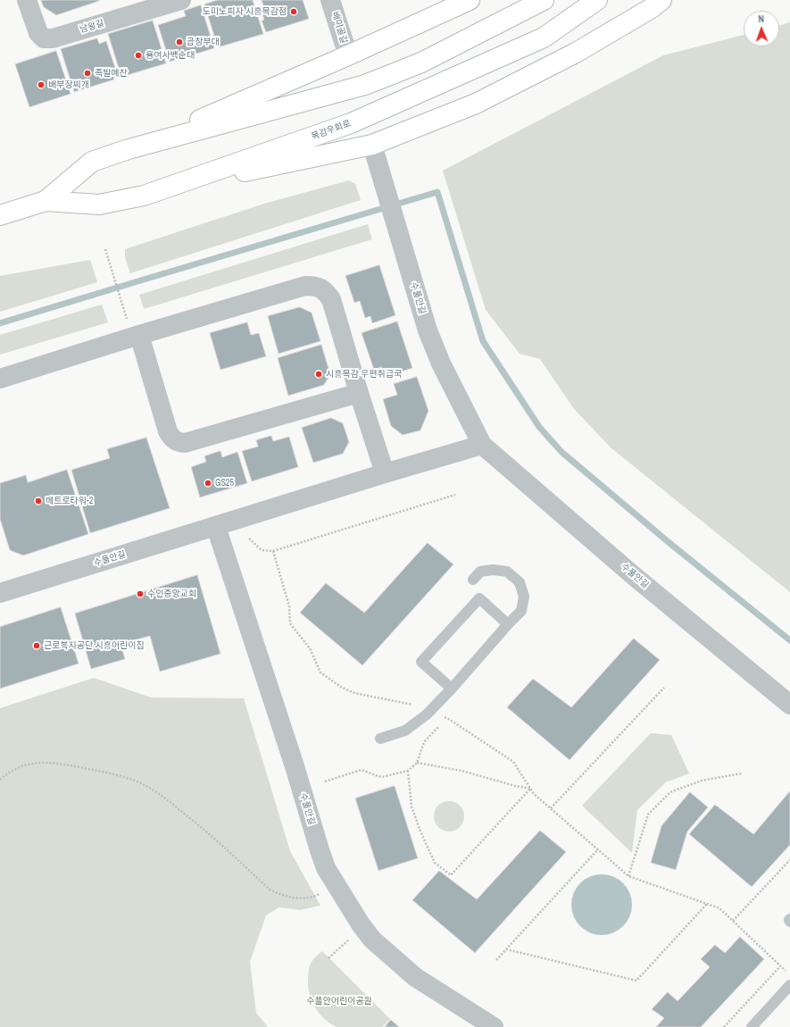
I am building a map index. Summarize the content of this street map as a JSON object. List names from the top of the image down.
{
  "streets": {
    "main road": ["목감우회로"],
    "street": ["남왕길", "배미골길", "수풀안길"]
  },
  "parks": ["수풀안어린이공원"],
  "places": [
    "도미노피자 시흥목감점",
    "곱창부대",
    "용여사백순대",
    "족발예찬",
    "배부장찌개",
    "시흥목감 우편취급국",
    "GS25",
    "메트로타워-2",
    "수인중앙교회",
    "근로복지공단 시흥어린이집"
  ],
  "north": "top"
}
